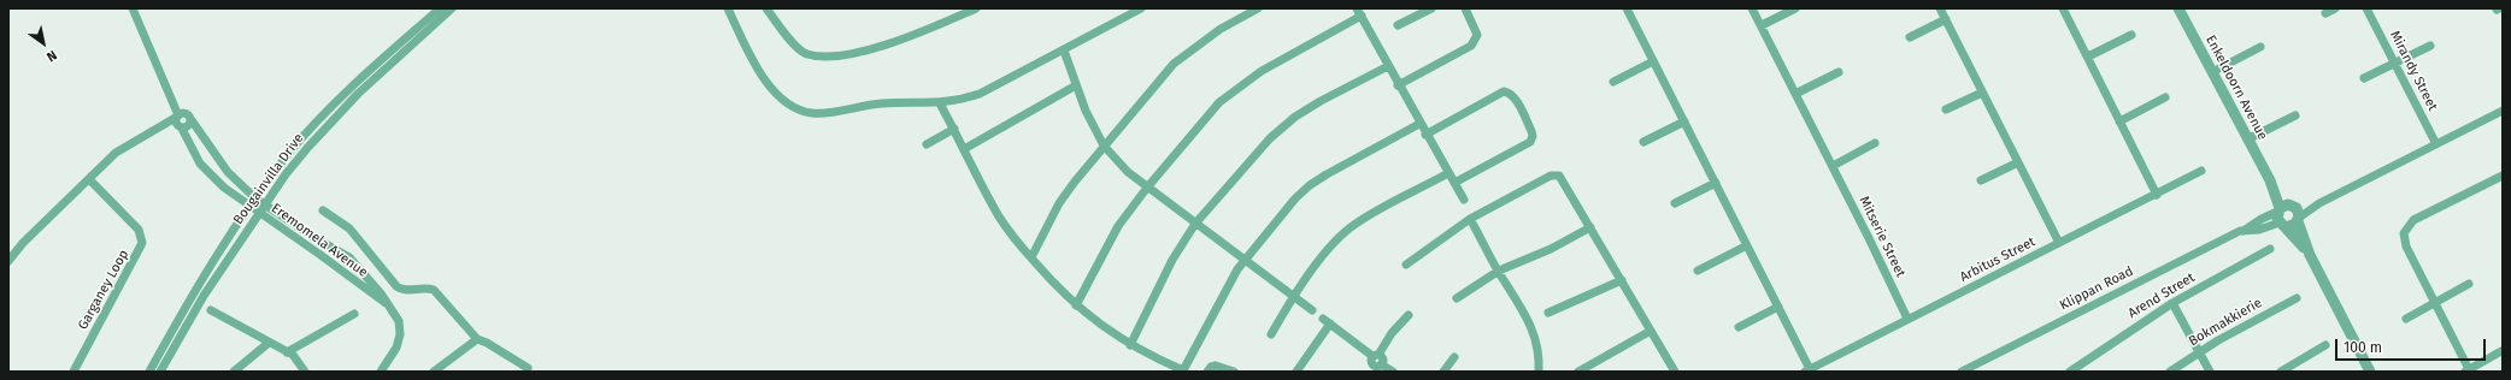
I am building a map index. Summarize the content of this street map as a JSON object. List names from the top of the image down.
{
  "streets": {
    "street": [
      "Mirandy Street",
      "Enkeldoorn Avenue",
      "Bougainvilla Drive",
      "Mitserie Street",
      "Eremomela Avenue",
      "Arbitus Street",
      "Klippan Road",
      "Garganey Loop",
      "Arend Street",
      "Bokmakkierie"
    ]
  },
  "crossings": [
    ["Mirandy Street", "Klippan Road"],
    ["Enkeldoorn Avenue", "Klippan Road"],
    ["Bougainvilla Drive", "Eremomela Avenue"],
    ["Mitserie Street", "Arbitus Street"]
  ],
  "scale_bar": "100 m",
  "north": "bottom right"
}
